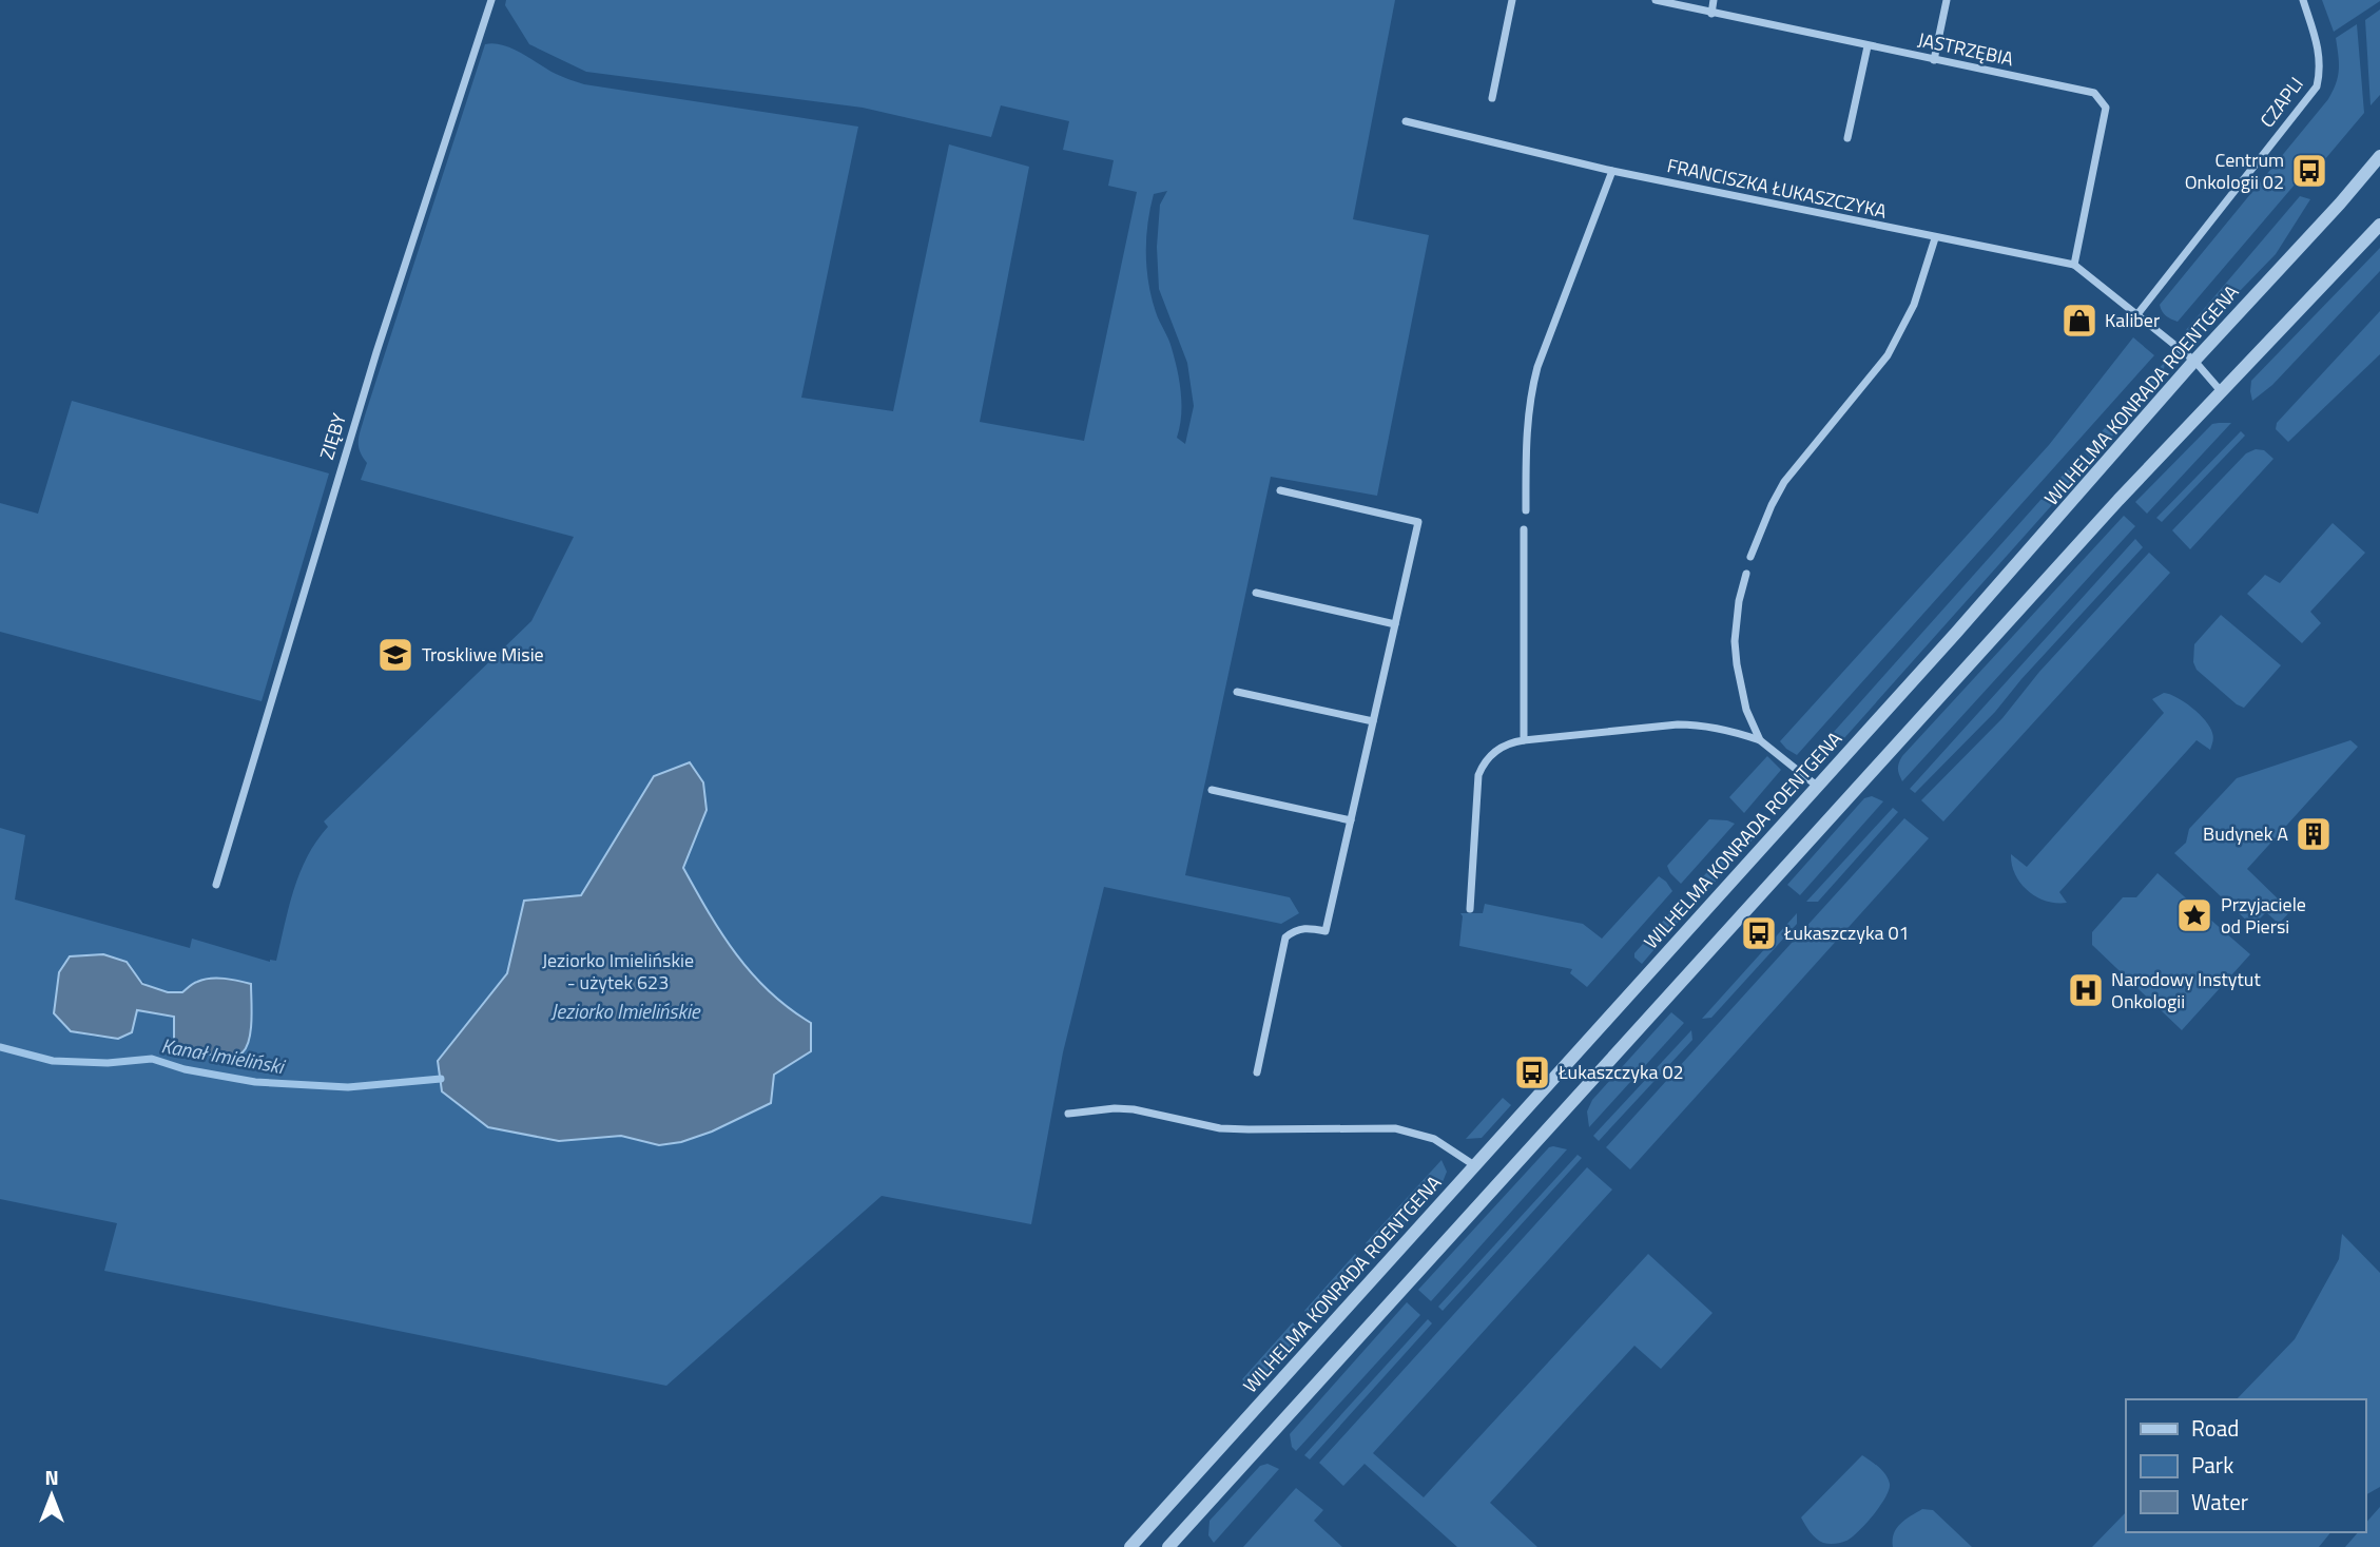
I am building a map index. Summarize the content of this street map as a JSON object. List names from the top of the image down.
{
  "streets": {
    "street": [
      "JASTRZĘBIA",
      "CZAPLI",
      "FRANCISZKA ŁUKASZCZYKA",
      "WILHELMA KONRADA ROENTGENA",
      "ZIĘBY"
    ]
  },
  "crossings": [
    ["JASTRZĘBIA", "FRANCISZKA ŁUKASZCZYKA"]
  ],
  "water": ["Jeziorko Imielińskie", "Kanał Imieliński"],
  "parks": ["Jeziorko Imielińskie - użytek 623"],
  "places": {
    "bus stop": ["Centrum Onkologii 02", "Łukaszczyka 01", "Łukaszczyka 02"],
    "shop": ["Kaliber"],
    "school or university": ["Troskliwe Misie"],
    "building": ["Budynek A"],
    "place": ["Przyjaciele od Piersi"],
    "hospital": ["Narodowy Instytut Onkologii"]
  },
  "legend": ["Road", "Park", "Water"],
  "north": "top"
}
